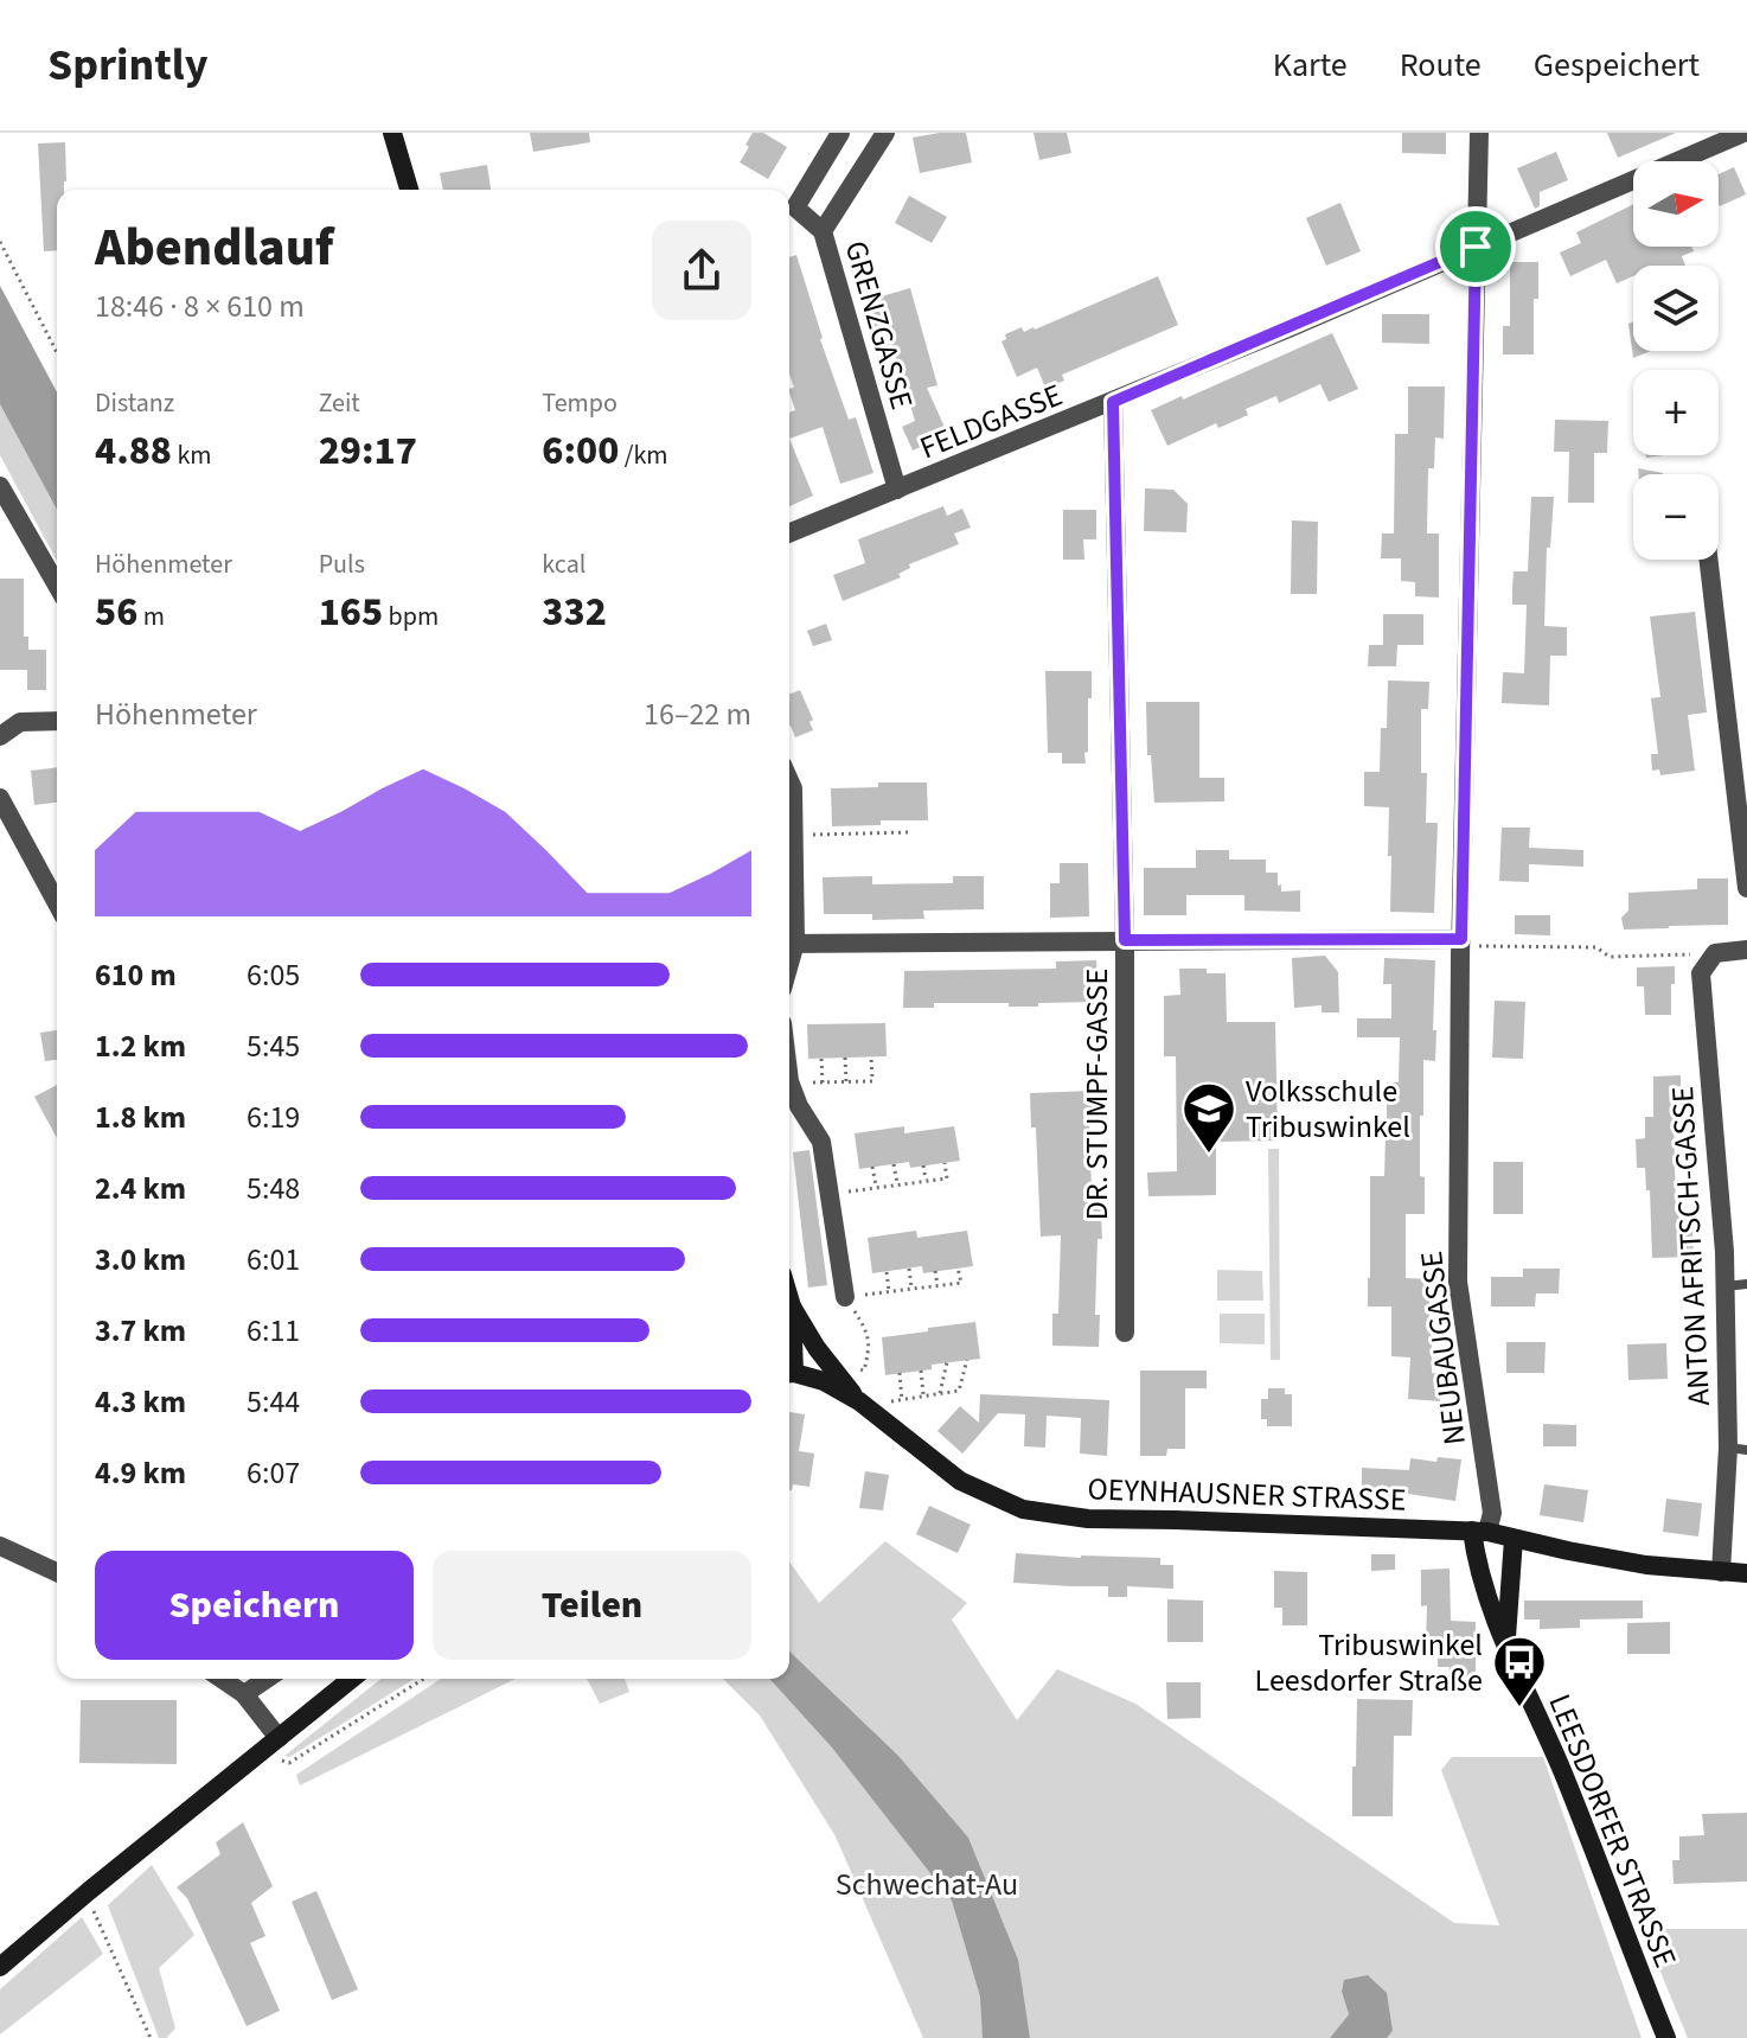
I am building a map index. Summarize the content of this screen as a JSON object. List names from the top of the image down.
{
  "streets": {
    "street": [
      "GRENZGASSE",
      "FELDGASSE",
      "DR. STUMPF-GASSE",
      "ANTON AFRITSCH-GASSE",
      "NEUBAUGASSE",
      "OEYNHAUSNER STRASSE",
      "LEESDORFER STRASSE"
    ]
  },
  "crossings": [
    ["GRENZGASSE", "FELDGASSE"],
    ["FELDGASSE", "DR. STUMPF-GASSE"],
    ["FELDGASSE", "NEUBAUGASSE"],
    ["ANTON AFRITSCH-GASSE", "OEYNHAUSNER STRASSE"],
    ["NEUBAUGASSE", "OEYNHAUSNER STRASSE"],
    ["NEUBAUGASSE", "LEESDORFER STRASSE"],
    ["OEYNHAUSNER STRASSE", "LEESDORFER STRASSE"]
  ],
  "parks": ["Schwechat-Au"],
  "places": {
    "school or university": ["Volksschule Tribuswinkel"],
    "bus stop": ["Tribuswinkel Leesdorfer Straße"]
  },
  "north": "right",
  "page": {
    "header": "Sprintly",
    "nav": ["Karte", "Route", "Gespeichert"],
    "map_buttons": ["+", "−"],
    "heading": ["Abendlauf", "18:46 · 8 × 610 m"],
    "stats": [
      ["Distanz", "4.88 km"],
      ["Zeit", "29:17"],
      ["Tempo", "6:00 /km"],
      ["Höhenmeter", "56 m"],
      ["Puls", "165 bpm"],
      ["kcal", "332"]
    ],
    "chart": ["Höhenmeter", "16–22 m"],
    "list": [
      {
        "name": "610 m",
        "note": "6:05"
      },
      {
        "name": "1.2 km",
        "note": "5:45"
      },
      {
        "name": "1.8 km",
        "note": "6:19"
      },
      {
        "name": "2.4 km",
        "note": "5:48"
      },
      {
        "name": "3.0 km",
        "note": "6:01"
      },
      {
        "name": "3.7 km",
        "note": "6:11"
      },
      {
        "name": "4.3 km",
        "note": "5:44"
      },
      {
        "name": "4.9 km",
        "note": "6:07"
      }
    ],
    "buttons": ["Speichern", "Teilen"]
  }
}
